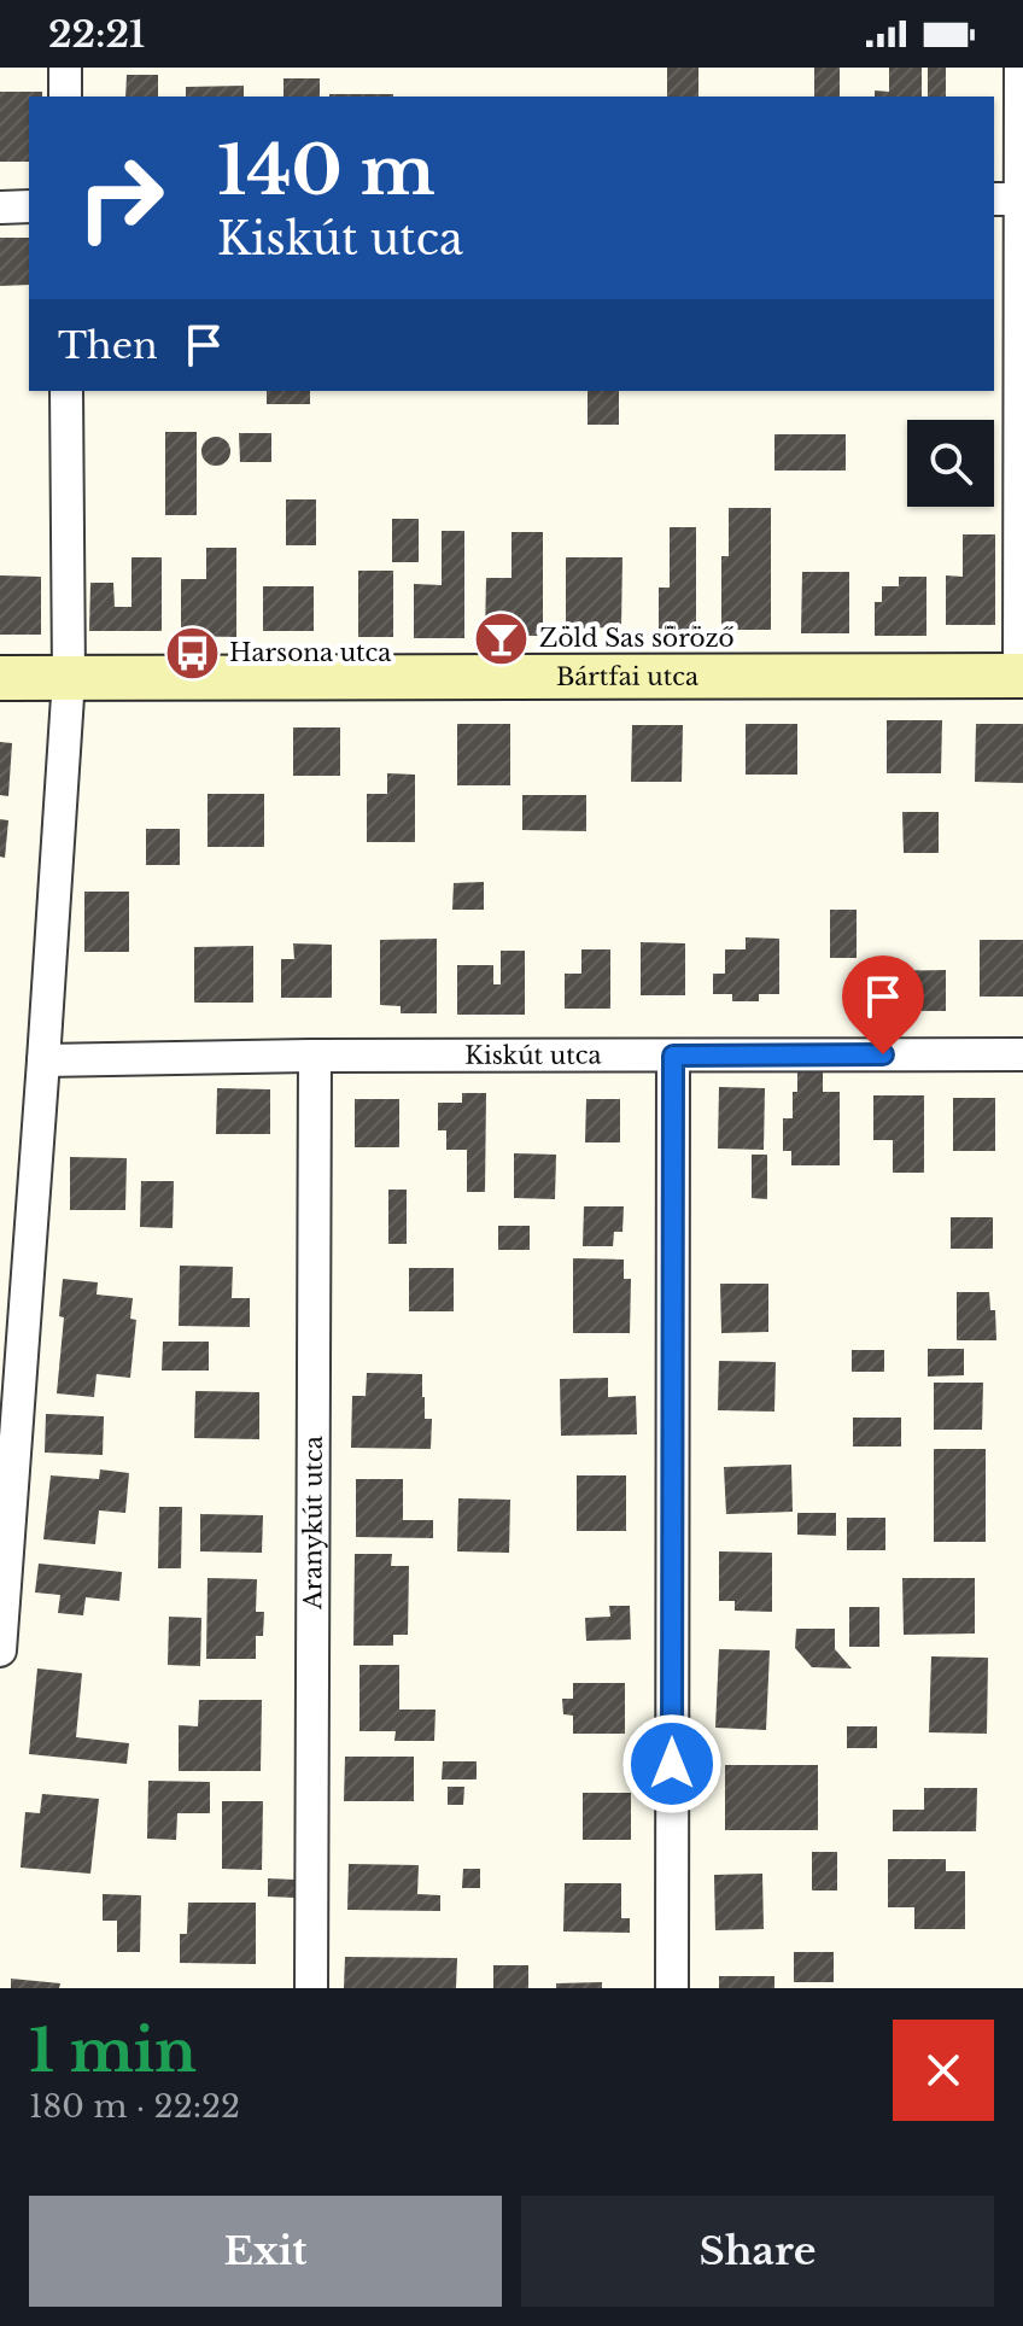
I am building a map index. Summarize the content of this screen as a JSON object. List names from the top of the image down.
{
  "streets": {
    "street": ["Bártfai utca", "Kiskút utca", "Aranykút utca"]
  },
  "crossings": [
    ["Kiskút utca", "Aranykút utca"]
  ],
  "places": {
    "bar": ["Zöld Sas söröző"],
    "bus stop": ["Harsona utca"]
  },
  "page": {
    "status": "22:21",
    "turn": ["140 m", "Kiskút utca"],
    "then": "Then",
    "heading": ["1 min", "180 m · 22:22"],
    "buttons": ["Exit", "Share"]
  }
}
